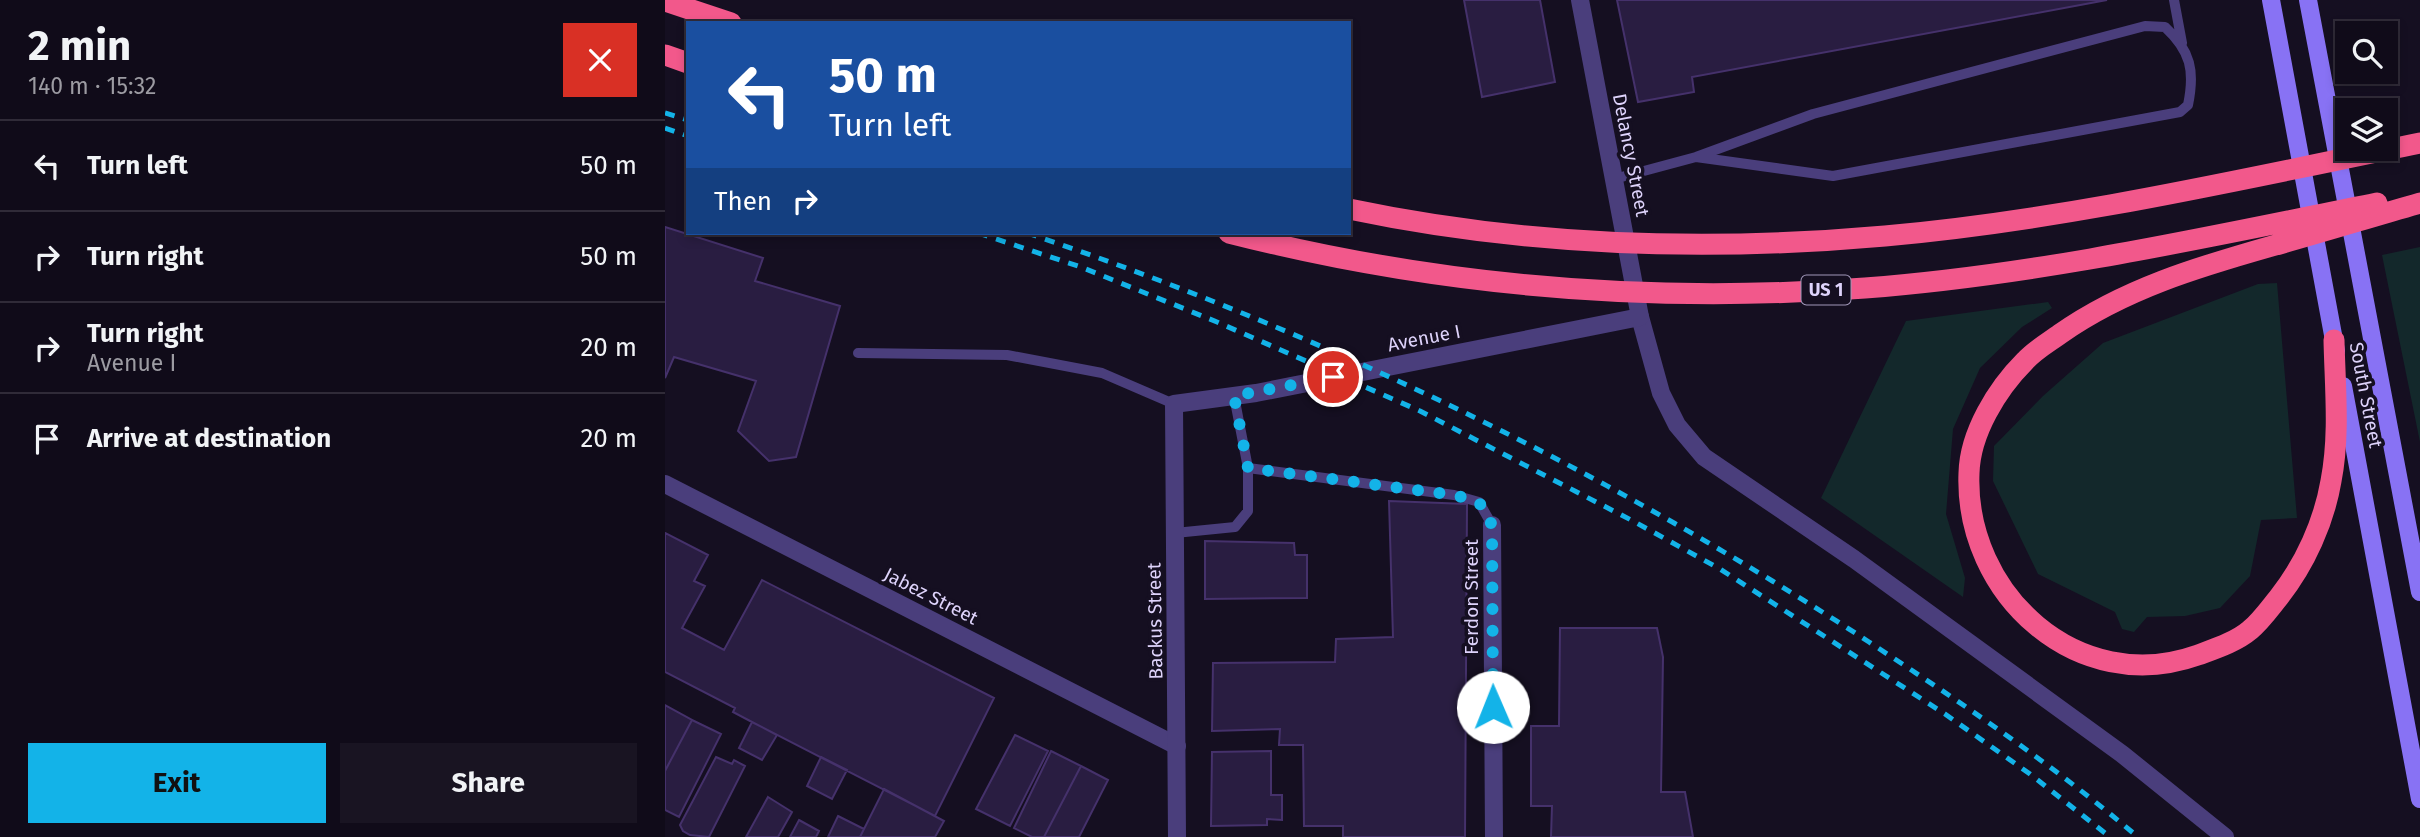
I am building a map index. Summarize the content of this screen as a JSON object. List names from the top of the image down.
{
  "streets": {
    "highway": ["US 1"],
    "main road": ["South Street"],
    "street": [
      "Delancy Street",
      "Avenue I",
      "Jabez Street",
      "Ferdon Street",
      "Backus Street"
    ]
  },
  "crossings": [
    ["Delancy Street", "Avenue I"],
    ["Avenue I", "Backus Street"],
    ["Jabez Street", "Backus Street"]
  ],
  "page": {
    "heading": ["2 min", "140 m · 15:32"],
    "turn": ["50 m", "Turn left"],
    "list": [
      {
        "name": "Turn left",
        "value": "50 m"
      },
      {
        "name": "Turn right",
        "value": "50 m"
      },
      {
        "name": "Turn right",
        "note": "Avenue I",
        "value": "20 m"
      },
      {
        "name": "Arrive at destination",
        "value": "20 m"
      }
    ],
    "then": "Then",
    "buttons": ["Exit", "Share"]
  }
}
